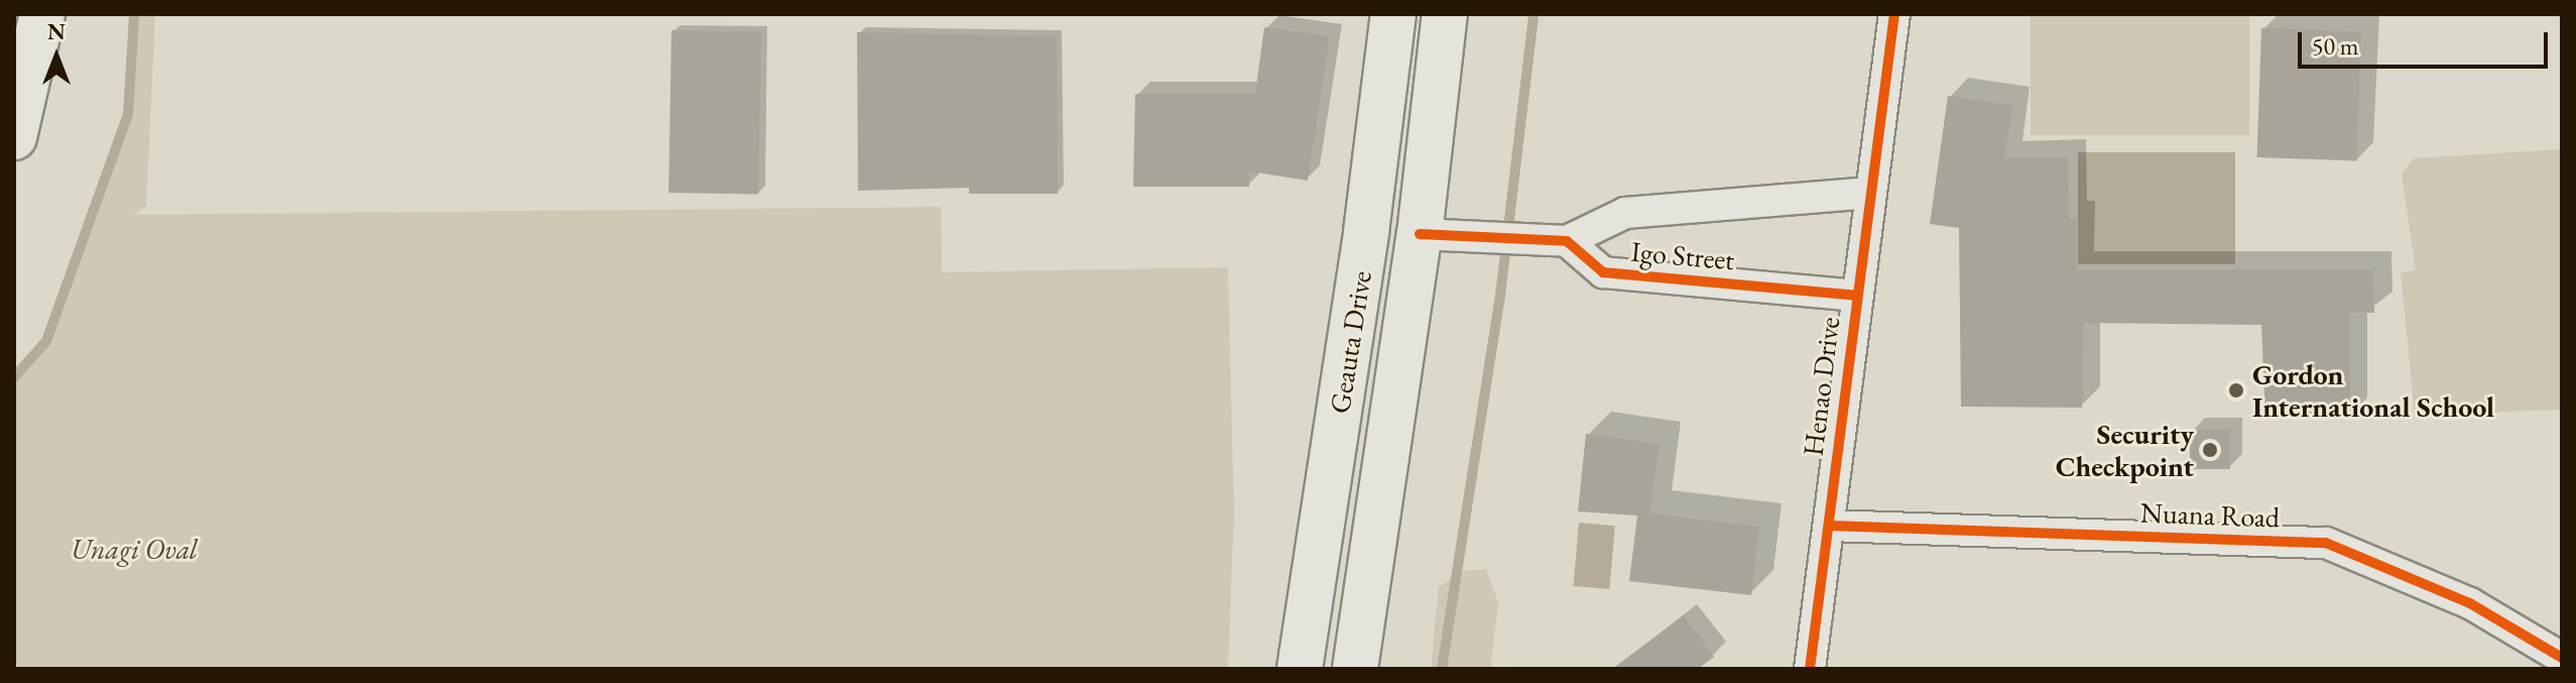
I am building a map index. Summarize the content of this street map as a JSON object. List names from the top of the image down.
{
  "streets": {
    "main road": ["Geauta Drive"],
    "street": ["Igo Street", "Henao Drive", "Nuana Road"]
  },
  "crossings": [
    ["Igo Street", "Henao Drive"],
    ["Henao Drive", "Nuana Road"]
  ],
  "parks": ["Unagi Oval"],
  "places": ["Gordon International School", "Security Checkpoint"],
  "scale_bar": "50 m",
  "north": "top"
}
